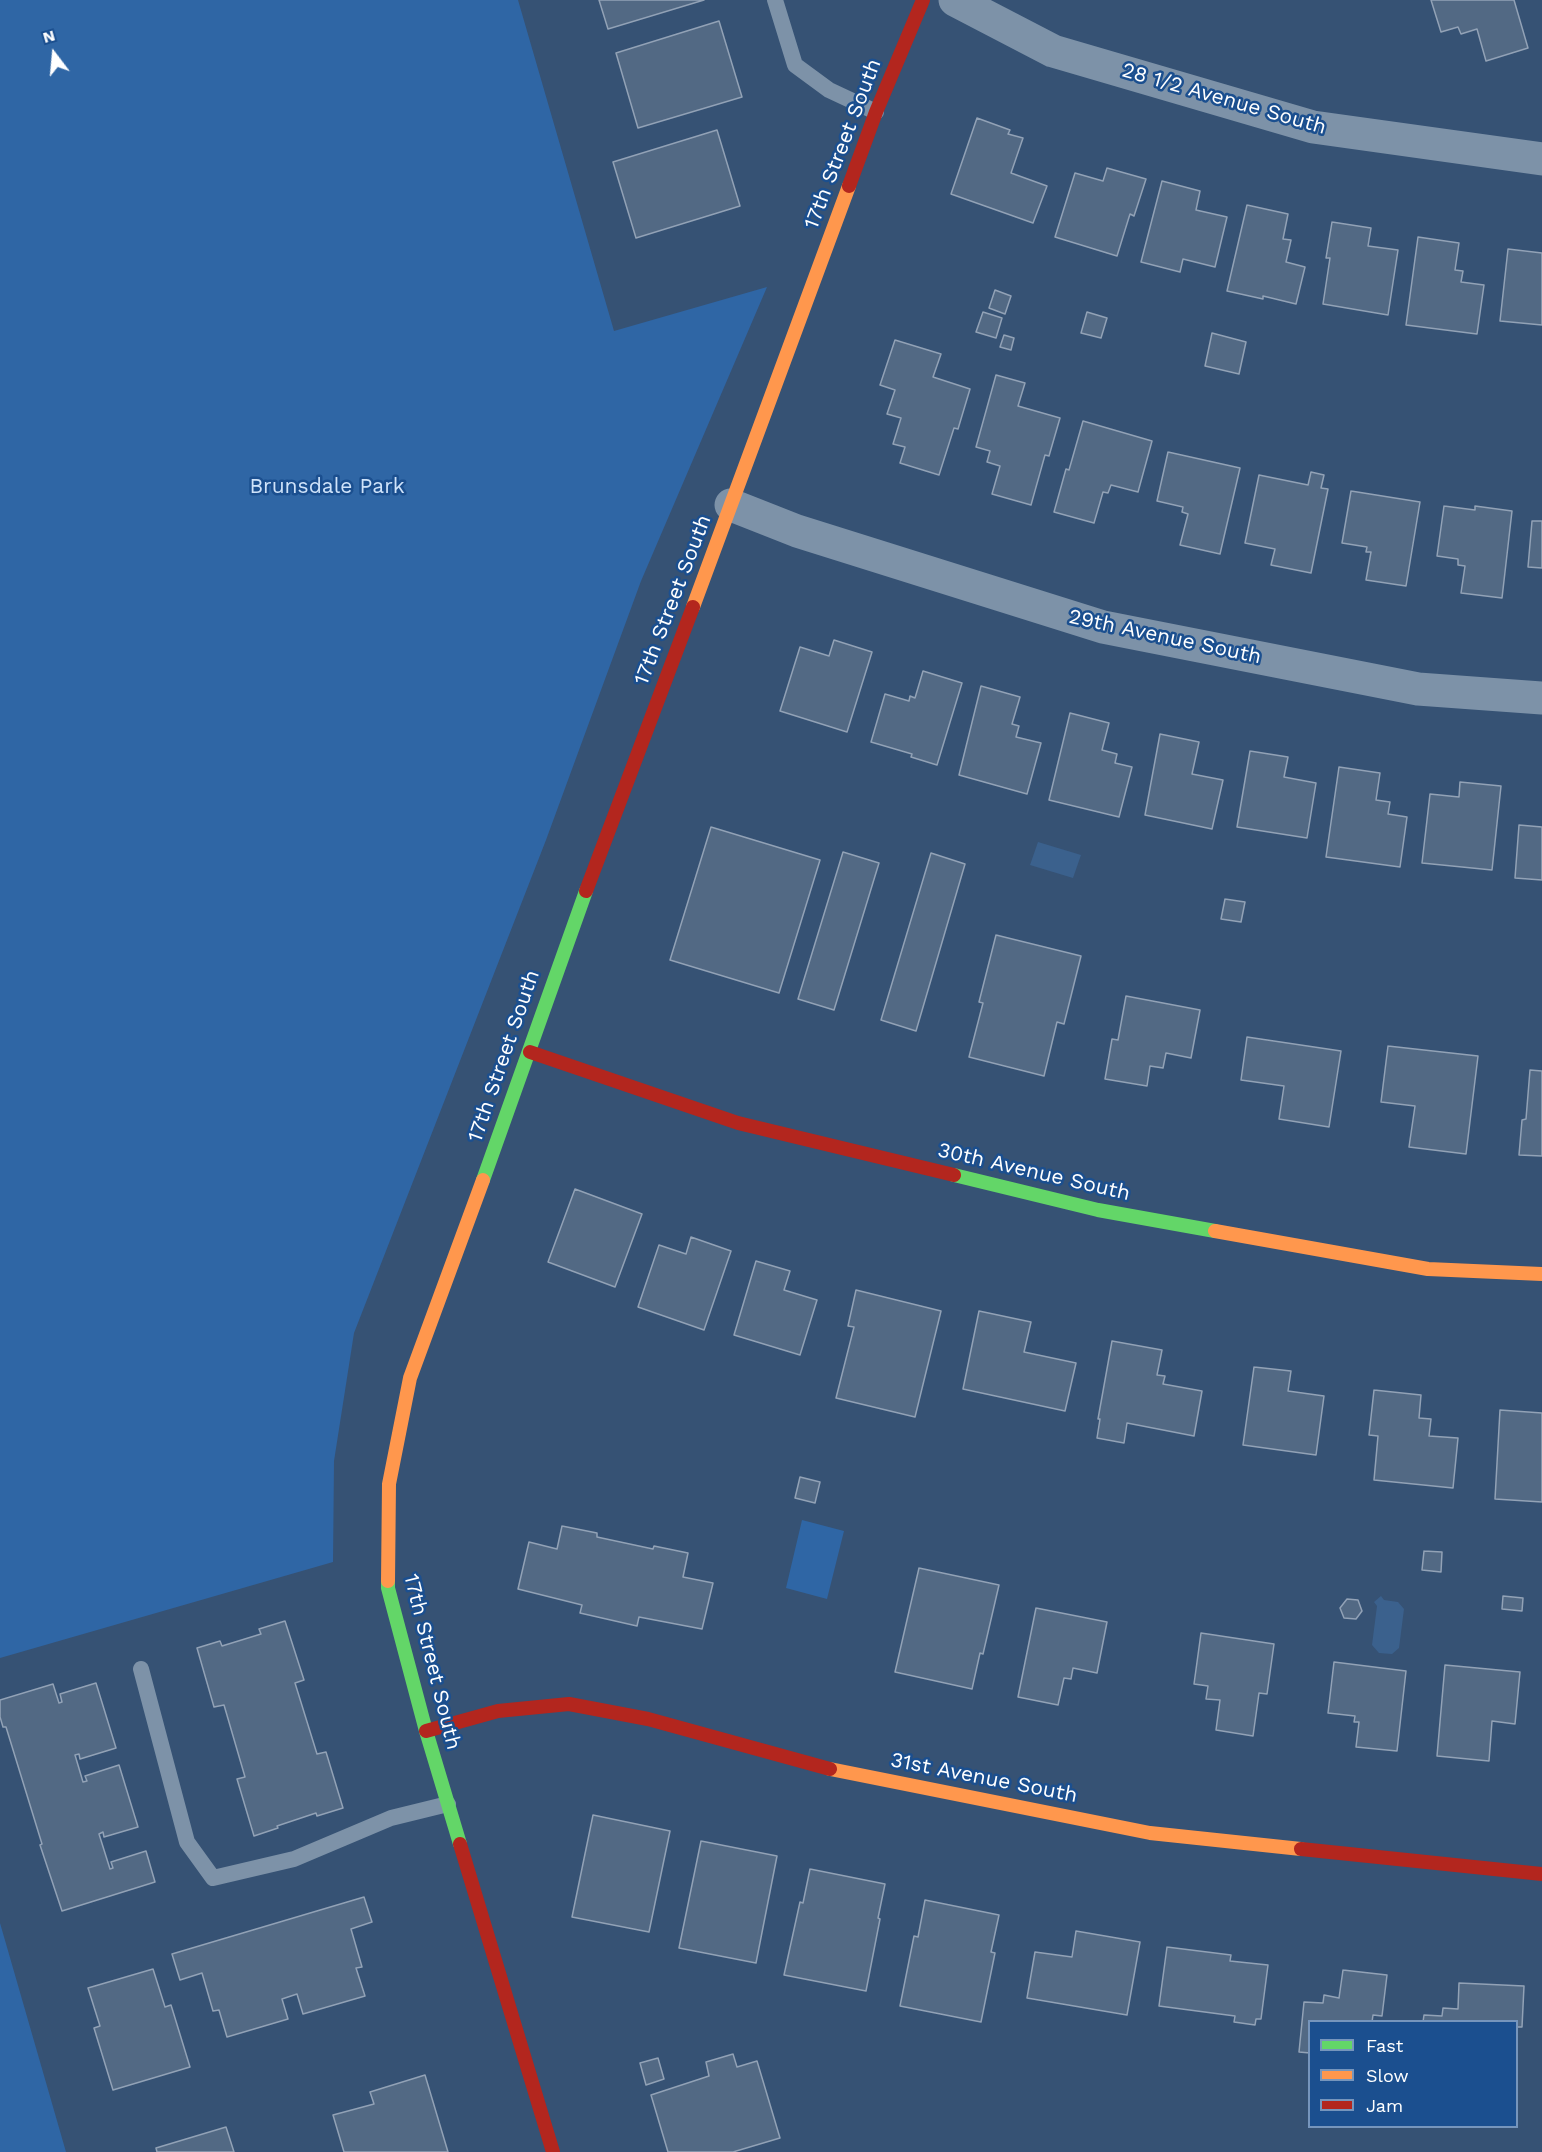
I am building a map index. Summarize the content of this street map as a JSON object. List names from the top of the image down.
{
  "streets": {
    "street": [
      "28 1/2 Avenue South",
      "17th Street South",
      "29th Avenue South",
      "30th Avenue South",
      "31st Avenue South"
    ]
  },
  "crossings": [
    ["17th Street South", "29th Avenue South"],
    ["17th Street South", "30th Avenue South"],
    ["17th Street South", "31st Avenue South"]
  ],
  "parks": ["Brunsdale Park"],
  "legend": ["Fast", "Slow", "Jam"],
  "north": "top"
}
